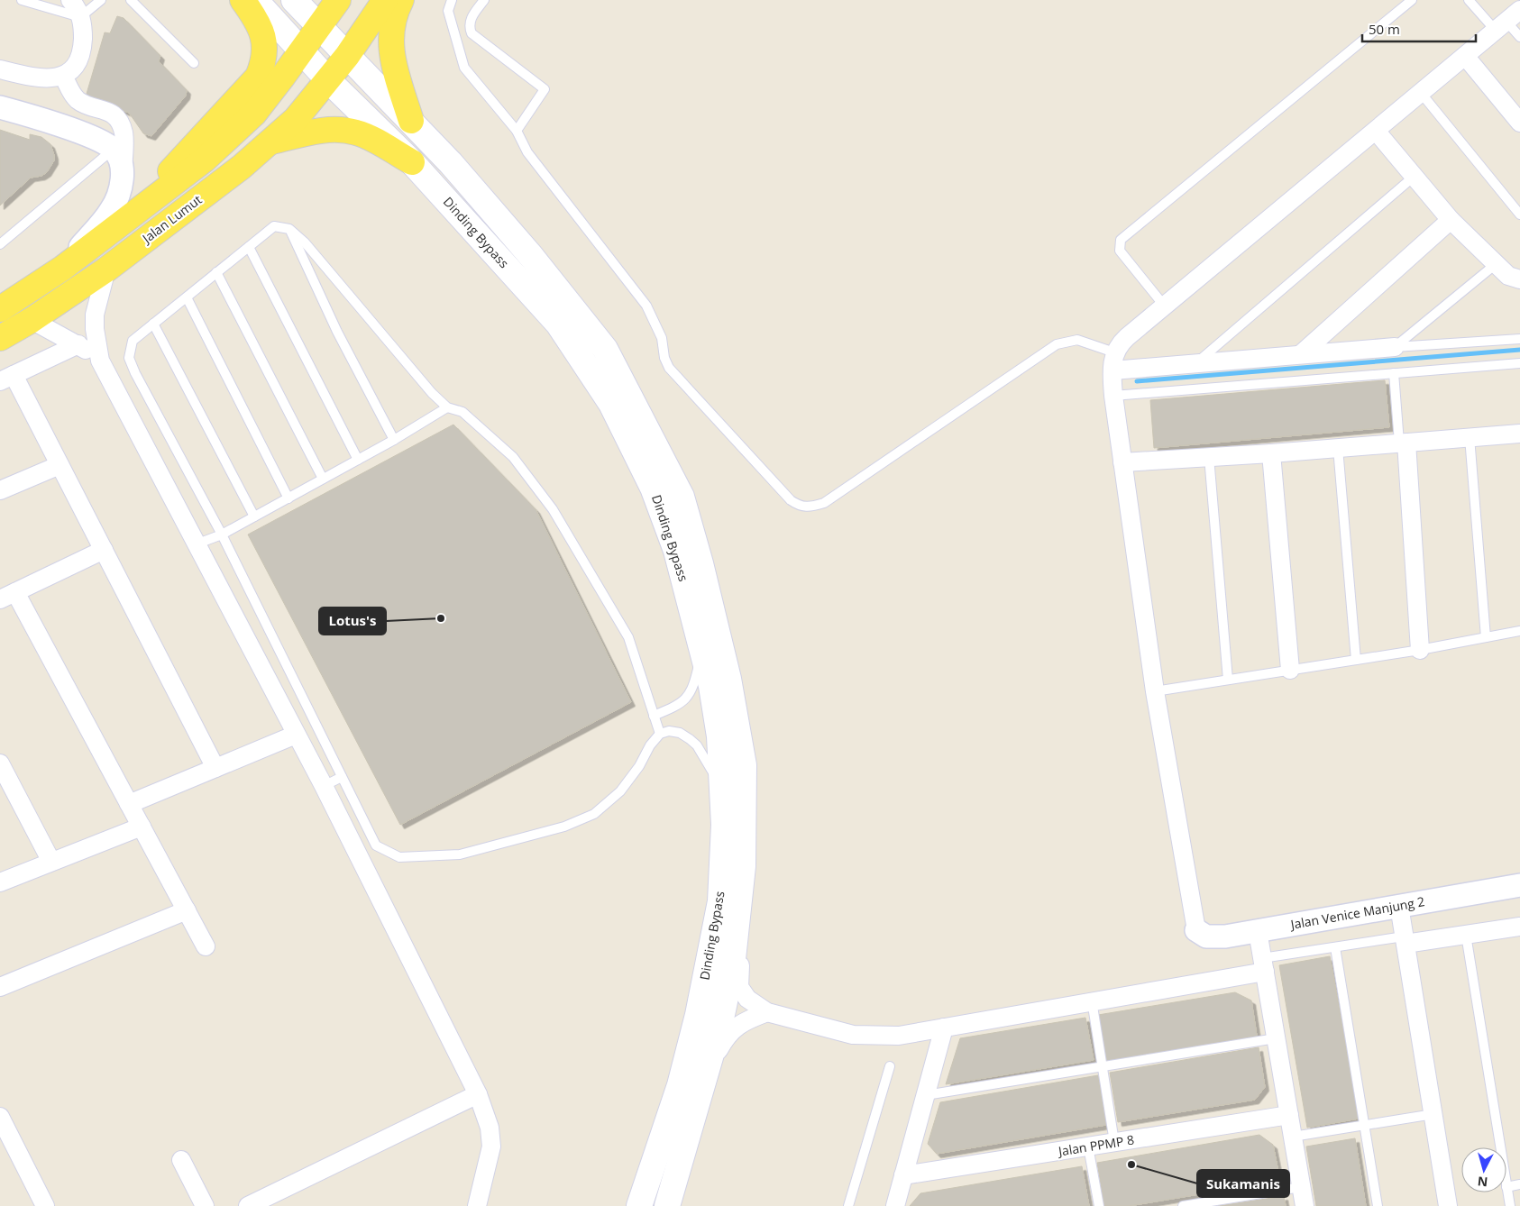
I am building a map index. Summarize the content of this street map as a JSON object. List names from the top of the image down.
{
  "streets": {
    "main road": ["Jalan Lumut", "Dinding Bypass"],
    "street": ["Jalan Venice Manjung 2", "Jalan PPMP 8"]
  },
  "crossings": [
    ["Jalan Lumut", "Dinding Bypass"]
  ],
  "places": ["Lotus's", "Sukamanis"],
  "scale_bar": "50 m",
  "north": "bottom"
}
